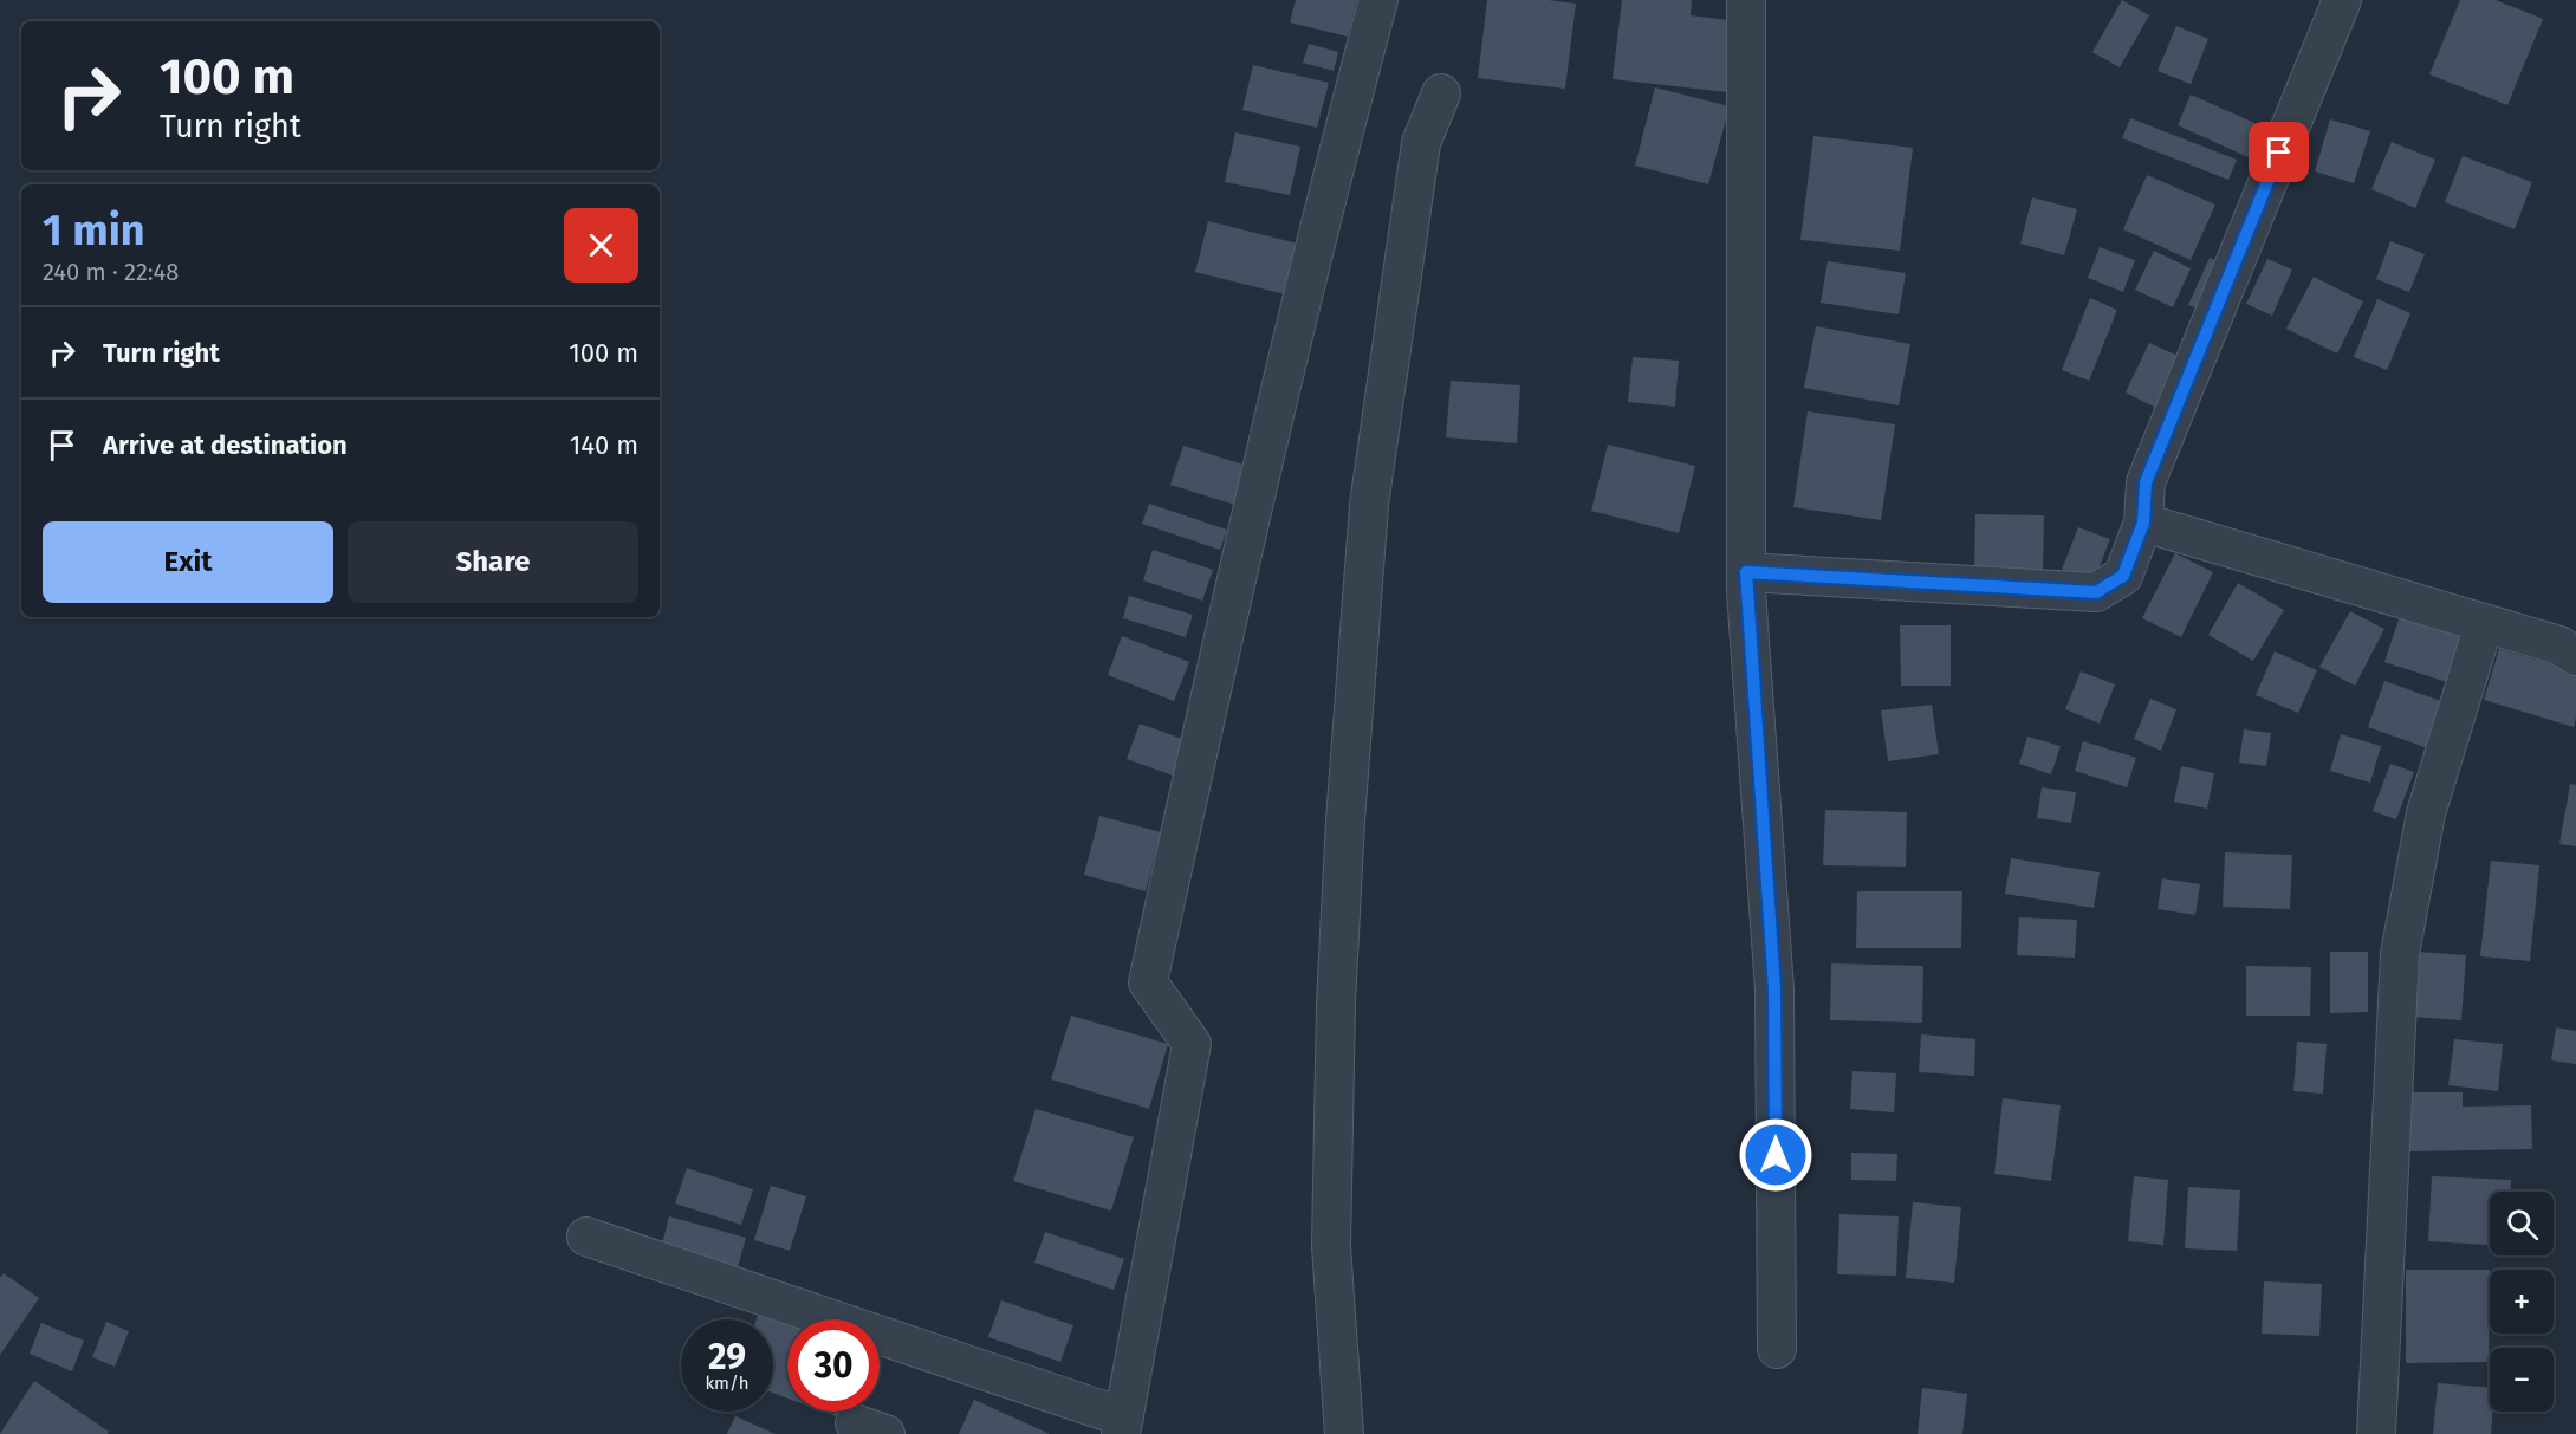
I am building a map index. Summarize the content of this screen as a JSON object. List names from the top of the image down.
{
  "page": {
    "turn": ["100 m", "Turn right"],
    "heading": ["1 min", "240 m · 22:48"],
    "list": [
      {
        "name": "Turn right",
        "value": "100 m"
      },
      {
        "name": "Arrive at destination",
        "value": "140 m"
      }
    ],
    "buttons": ["Exit", "Share"],
    "map_buttons": ["+", "−"],
    "speed": "29 km/h",
    "limit": "30"
  }
}
